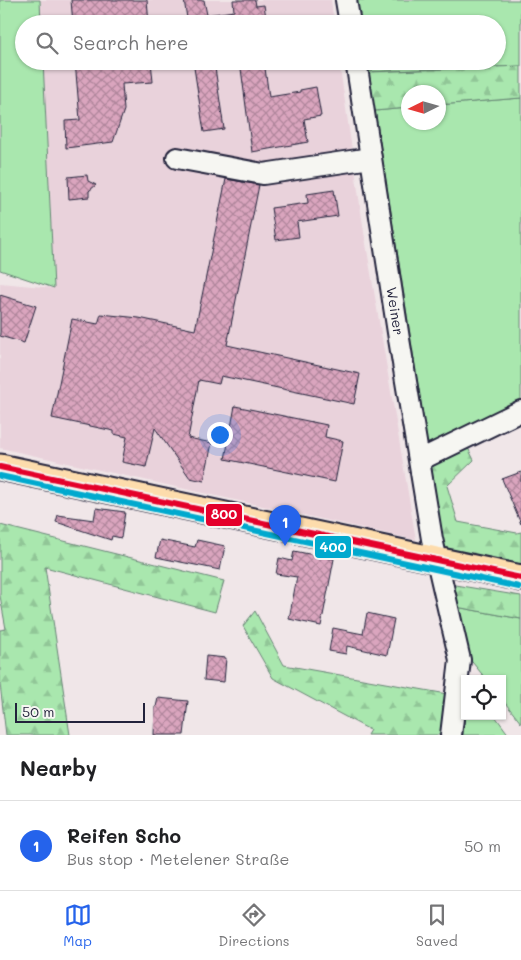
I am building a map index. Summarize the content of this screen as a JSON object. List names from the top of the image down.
{
  "streets": {
    "street": ["Weiner"]
  },
  "lines": ["transit line 800", "transit line 400"],
  "scale_bar": "50 m",
  "north": "left",
  "page": {
    "search": "Search here",
    "pins": "1",
    "scale": "50 m",
    "heading": "Nearby",
    "list": [
      {
        "mark": "1",
        "name": "Reifen Scho",
        "note": "Bus stop · Metelener Straße",
        "value": "50 m"
      }
    ],
    "nav": ["Map", "Directions", "Saved"]
  }
}
